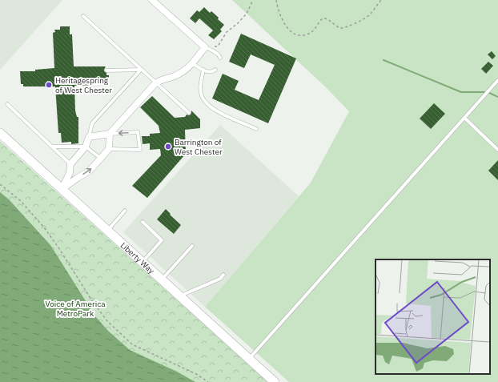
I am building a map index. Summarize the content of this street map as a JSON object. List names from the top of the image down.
{
  "streets": {
    "main road": ["Liberty Way"]
  },
  "parks": ["Voice of America MetroPark"],
  "places": ["Heritagespring of West Chester", "Barrington of West Chester"]
}
